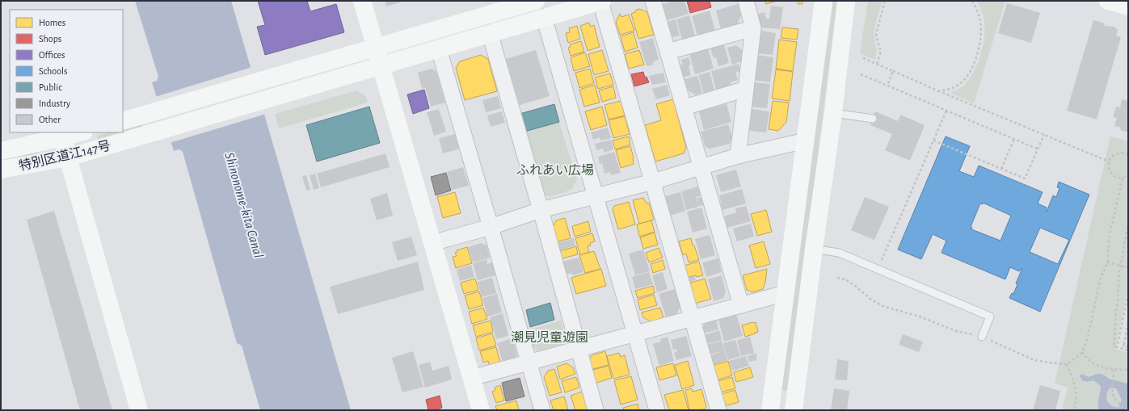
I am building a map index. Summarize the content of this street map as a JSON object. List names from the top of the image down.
{
  "streets": {
    "street": ["特別区道江147号"]
  },
  "water": ["Shinonome-kita Canal"],
  "parks": ["ふれあい広場", "潮見児童遊園"],
  "legend": [
    "Homes",
    "Shops",
    "Offices",
    "Schools",
    "Public",
    "Industry",
    "Other"
  ]
}
